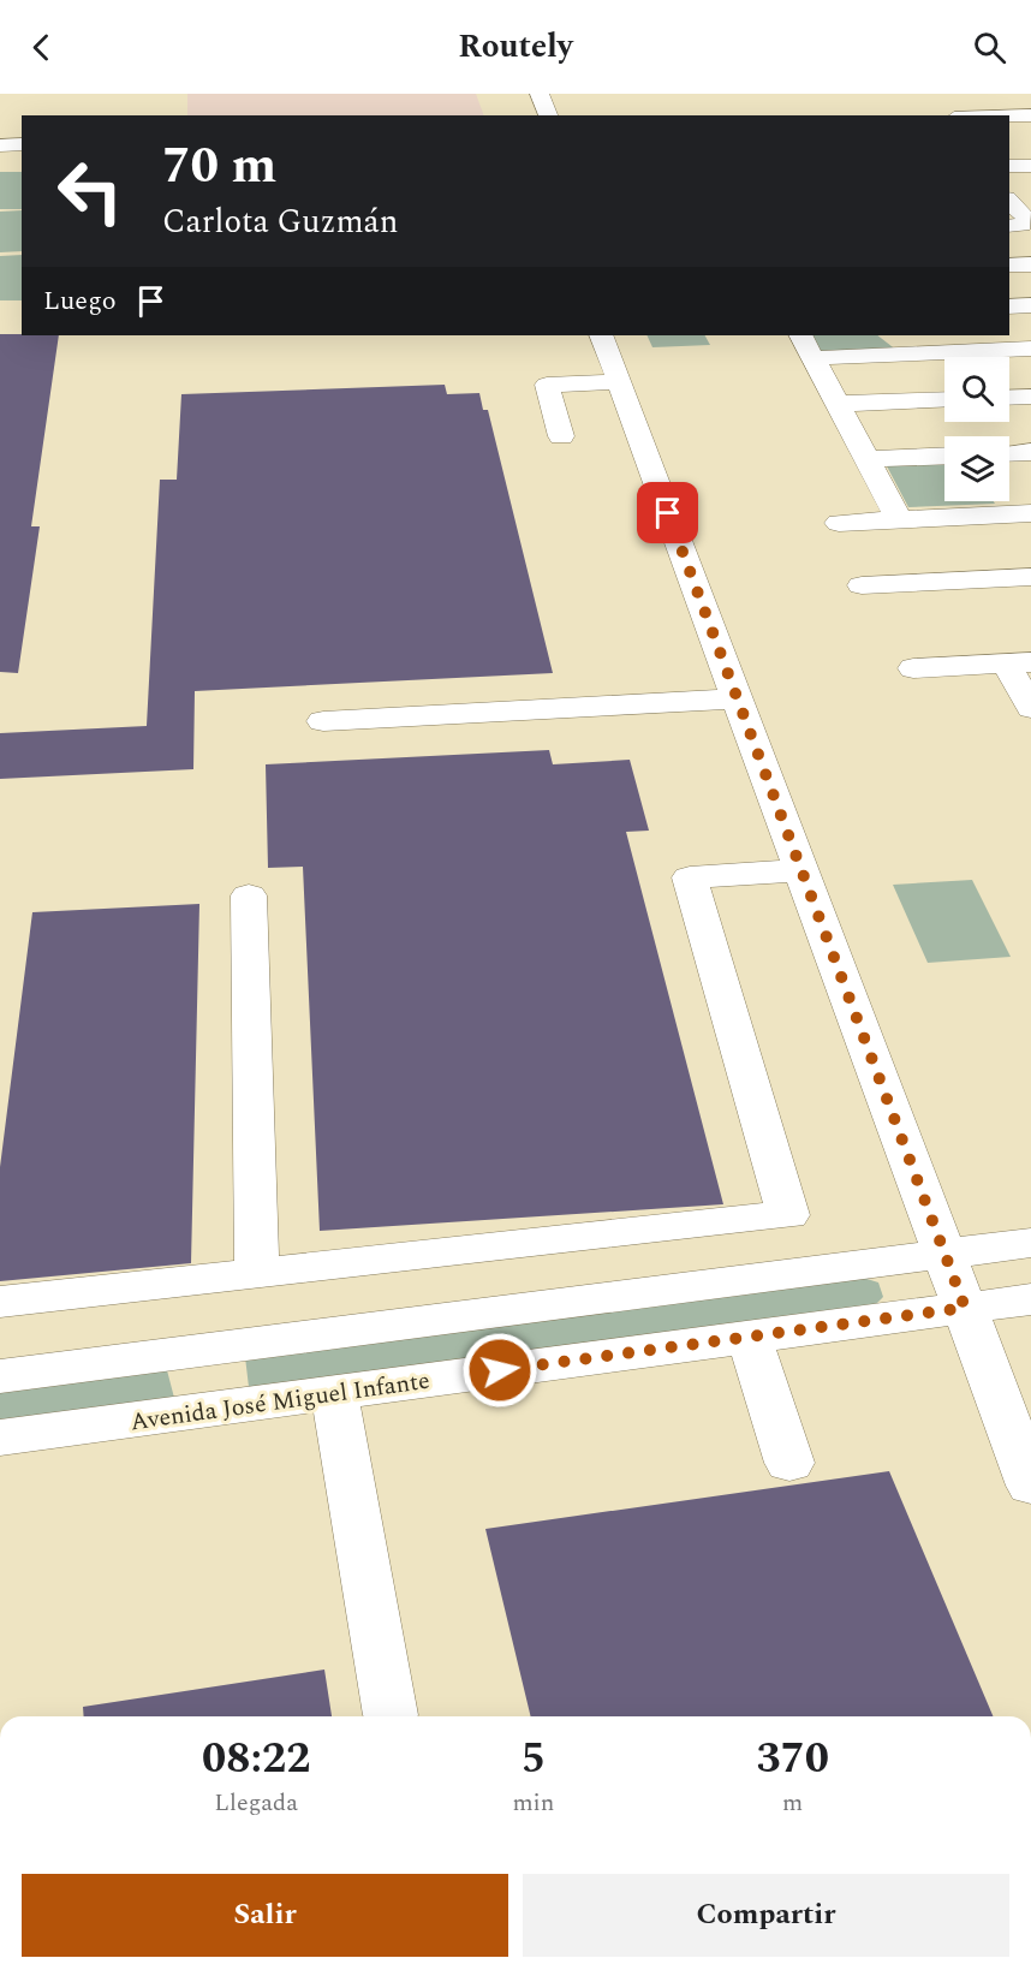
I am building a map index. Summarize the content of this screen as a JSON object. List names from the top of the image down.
{
  "streets": {
    "street": ["Avenida José Miguel Infante"]
  },
  "page": {
    "header": "Routely",
    "turn": ["70 m", "Carlota Guzmán"],
    "then": "Luego",
    "eta": [
      "08:22",
      "Llegada",
      "5",
      "min",
      "370",
      "m"
    ],
    "buttons": ["Salir", "Compartir"]
  }
}
